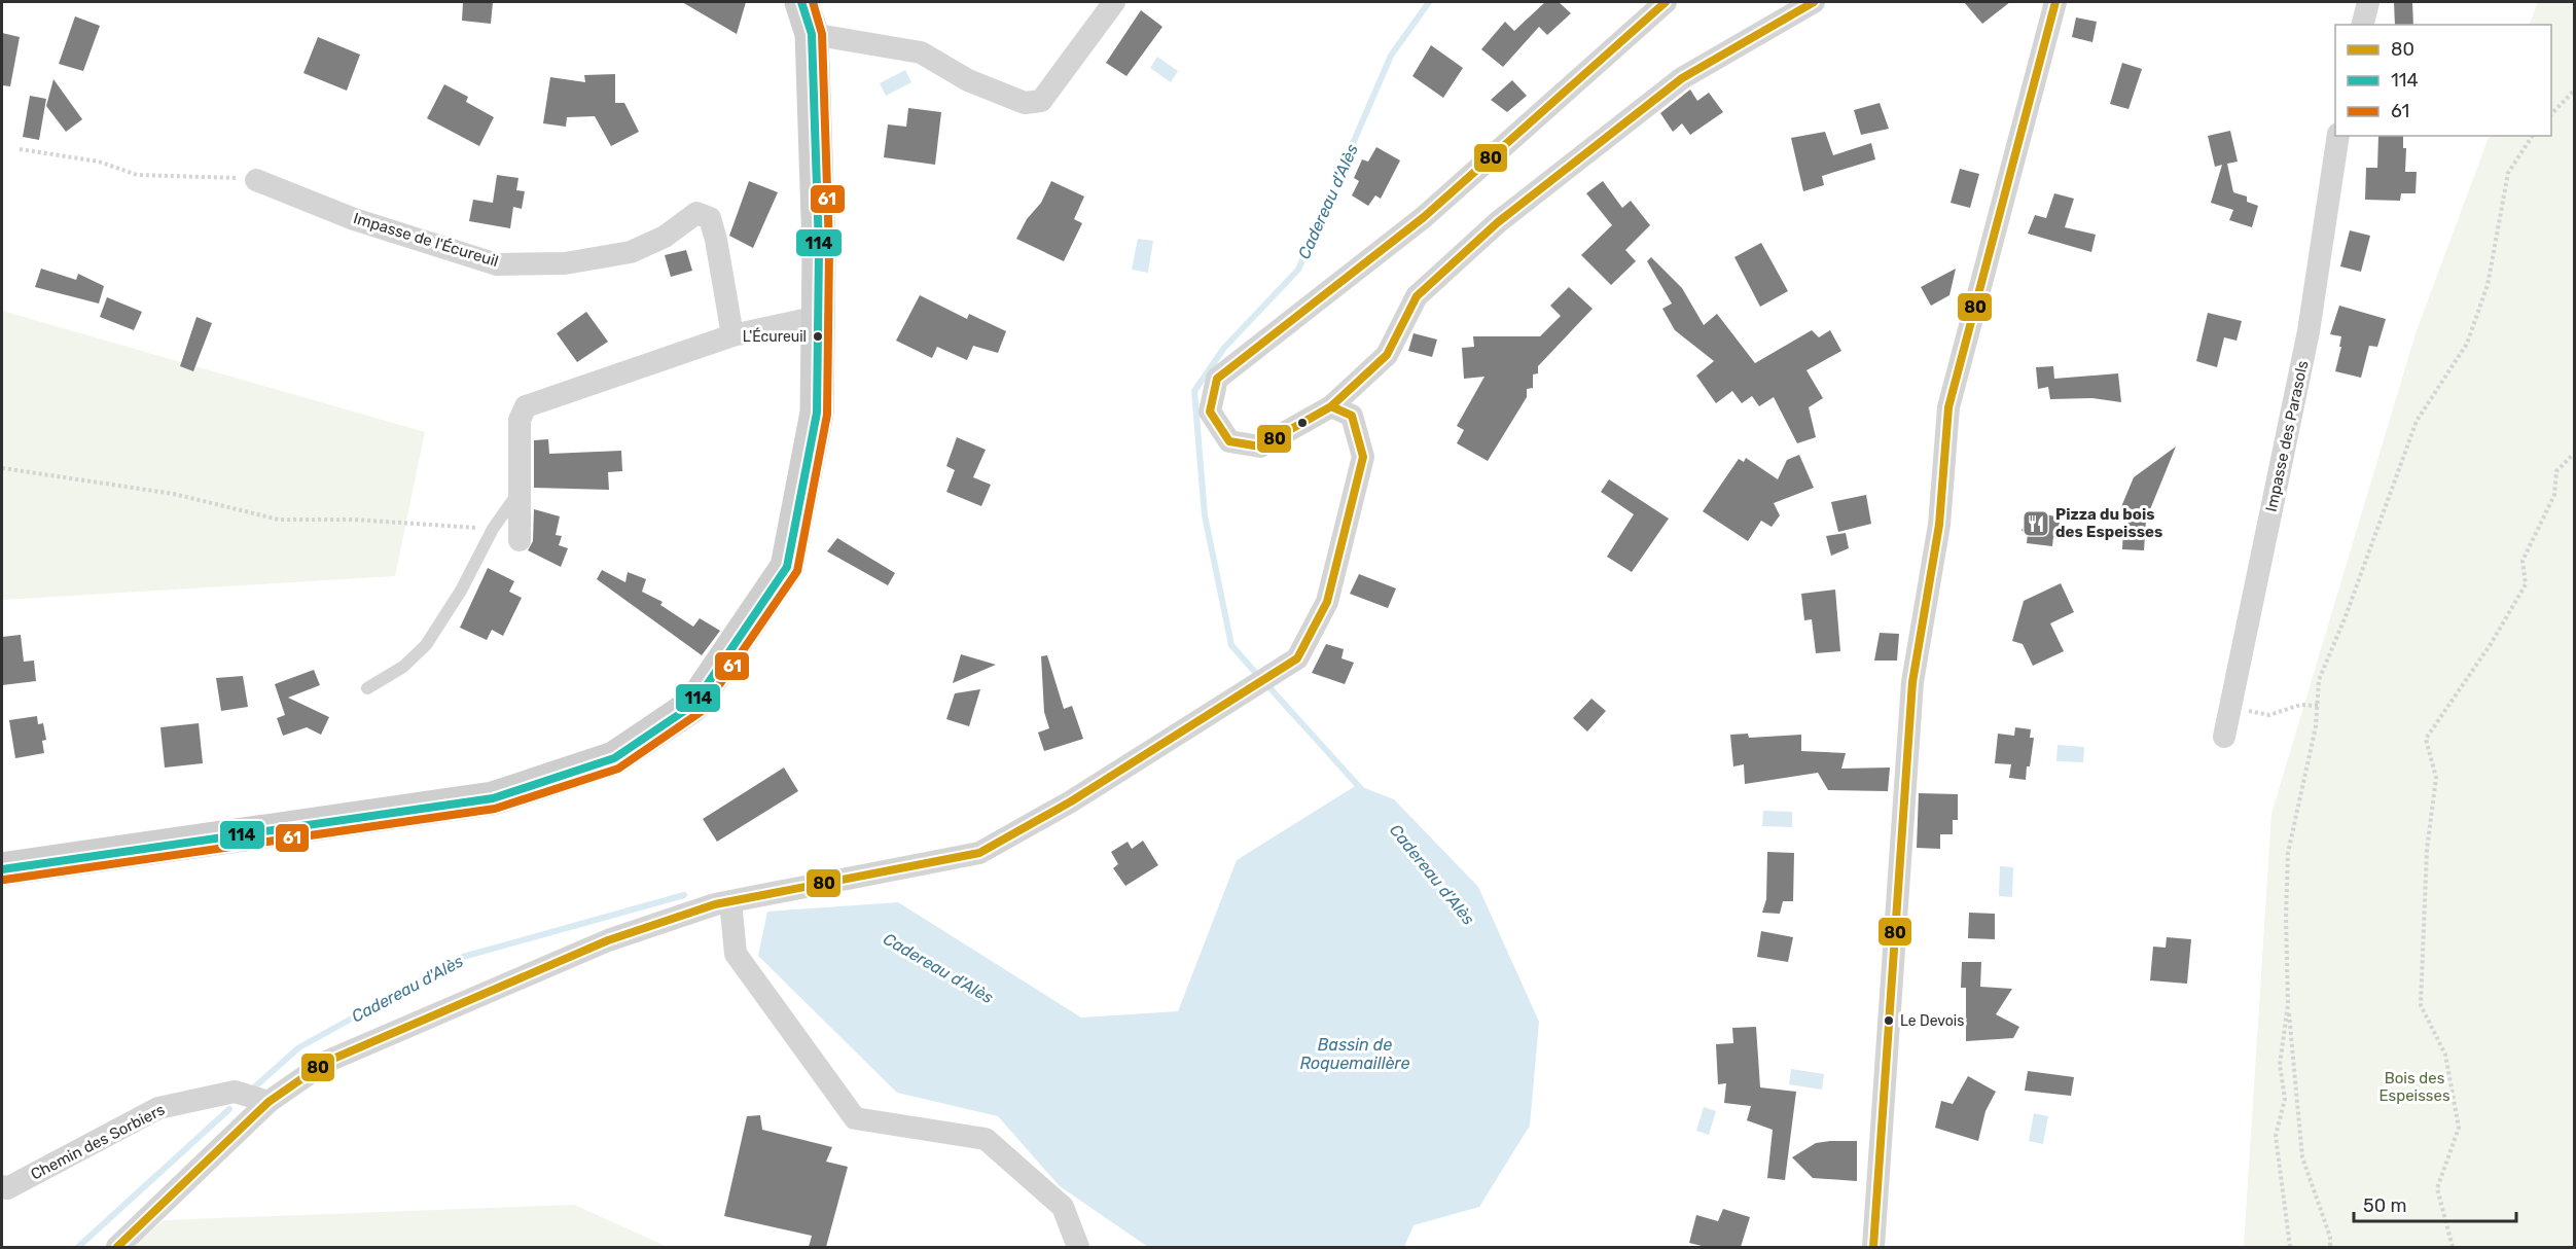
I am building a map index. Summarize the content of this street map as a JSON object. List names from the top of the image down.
{
  "streets": {
    "street": ["Impasse de l'Écureuil", "Impasse des Parasols", "Chemin des Sorbiers"]
  },
  "water": ["Cadereau d'Alès", "Bassin de Roquemaillère"],
  "parks": ["Bois des Espeisses"],
  "places": {
    "other": ["L'Écureuil", "Le Devois"],
    "restaurant": ["Pizza du bois des Espeisses"]
  },
  "lines": ["transit line 80", "transit line 114", "transit line 61"],
  "legend": ["80", "114", "61"],
  "scale_bar": "50 m"
}
